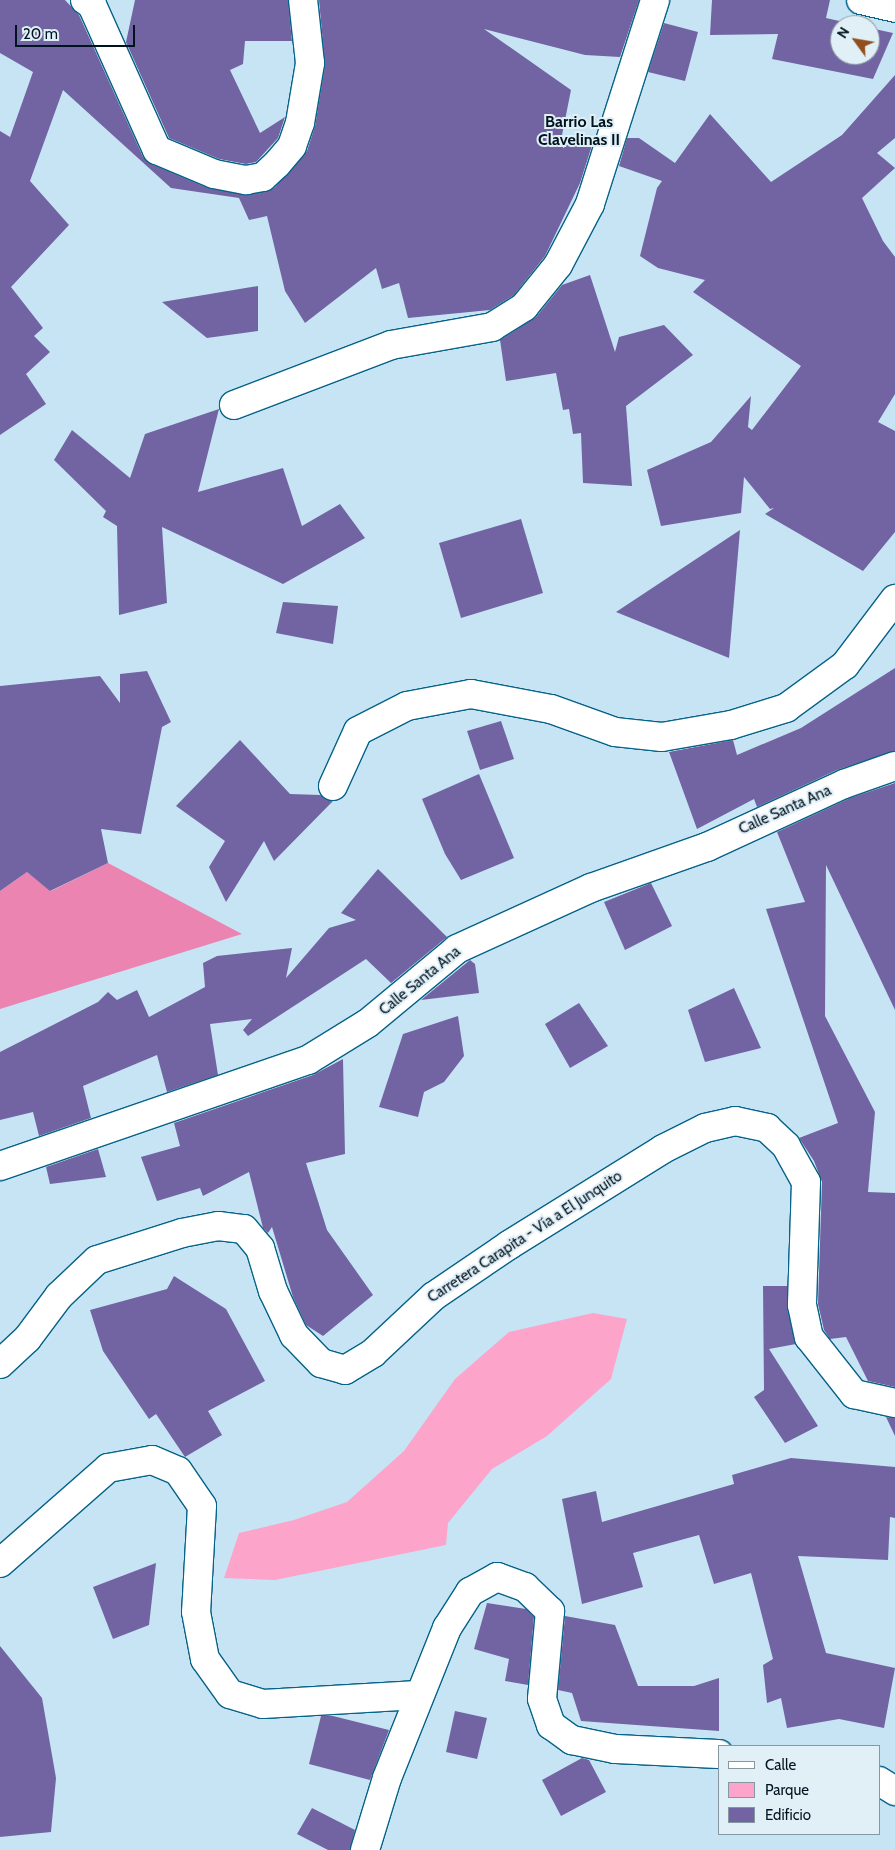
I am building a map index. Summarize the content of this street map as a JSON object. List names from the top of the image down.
{
  "streets": {
    "street": ["Calle Santa Ana", "Carretera Carapita - Vía a El Junquito"]
  },
  "districts": ["Barrio Las Clavelinas II"],
  "legend": ["Calle", "Parque", "Edificio"],
  "scale_bar": "20 m",
  "north": "top left"
}
